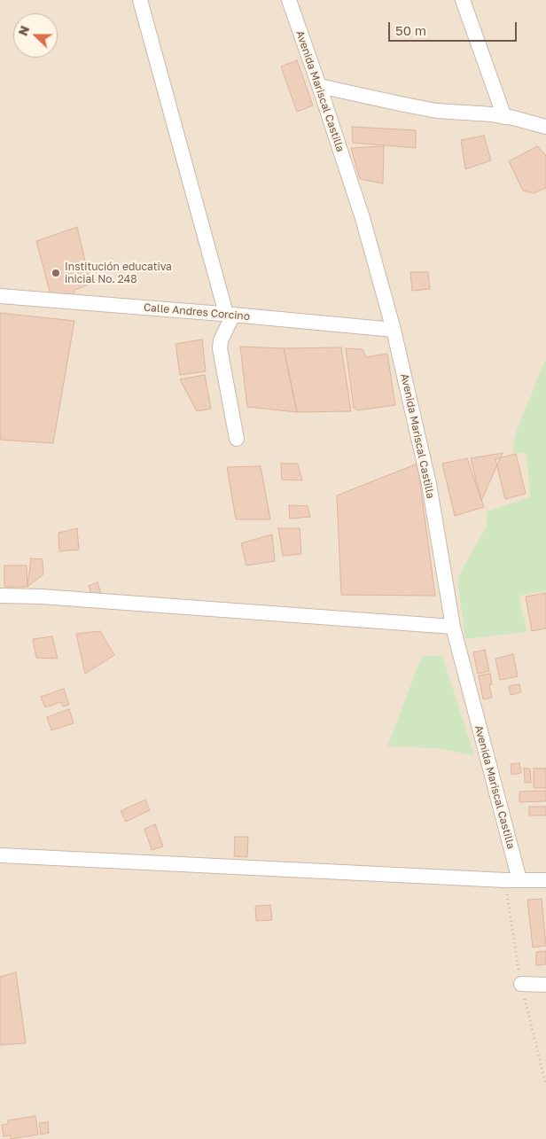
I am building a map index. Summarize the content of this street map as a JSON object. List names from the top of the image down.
{
  "streets": {
    "street": ["Avenida Mariscal Castilla", "Calle Andres Corcino"]
  },
  "crossings": [
    ["Avenida Mariscal Castilla", "Calle Andres Corcino"]
  ],
  "places": ["Institución educativa inicial No. 248"],
  "scale_bar": "50 m",
  "north": "left"
}
